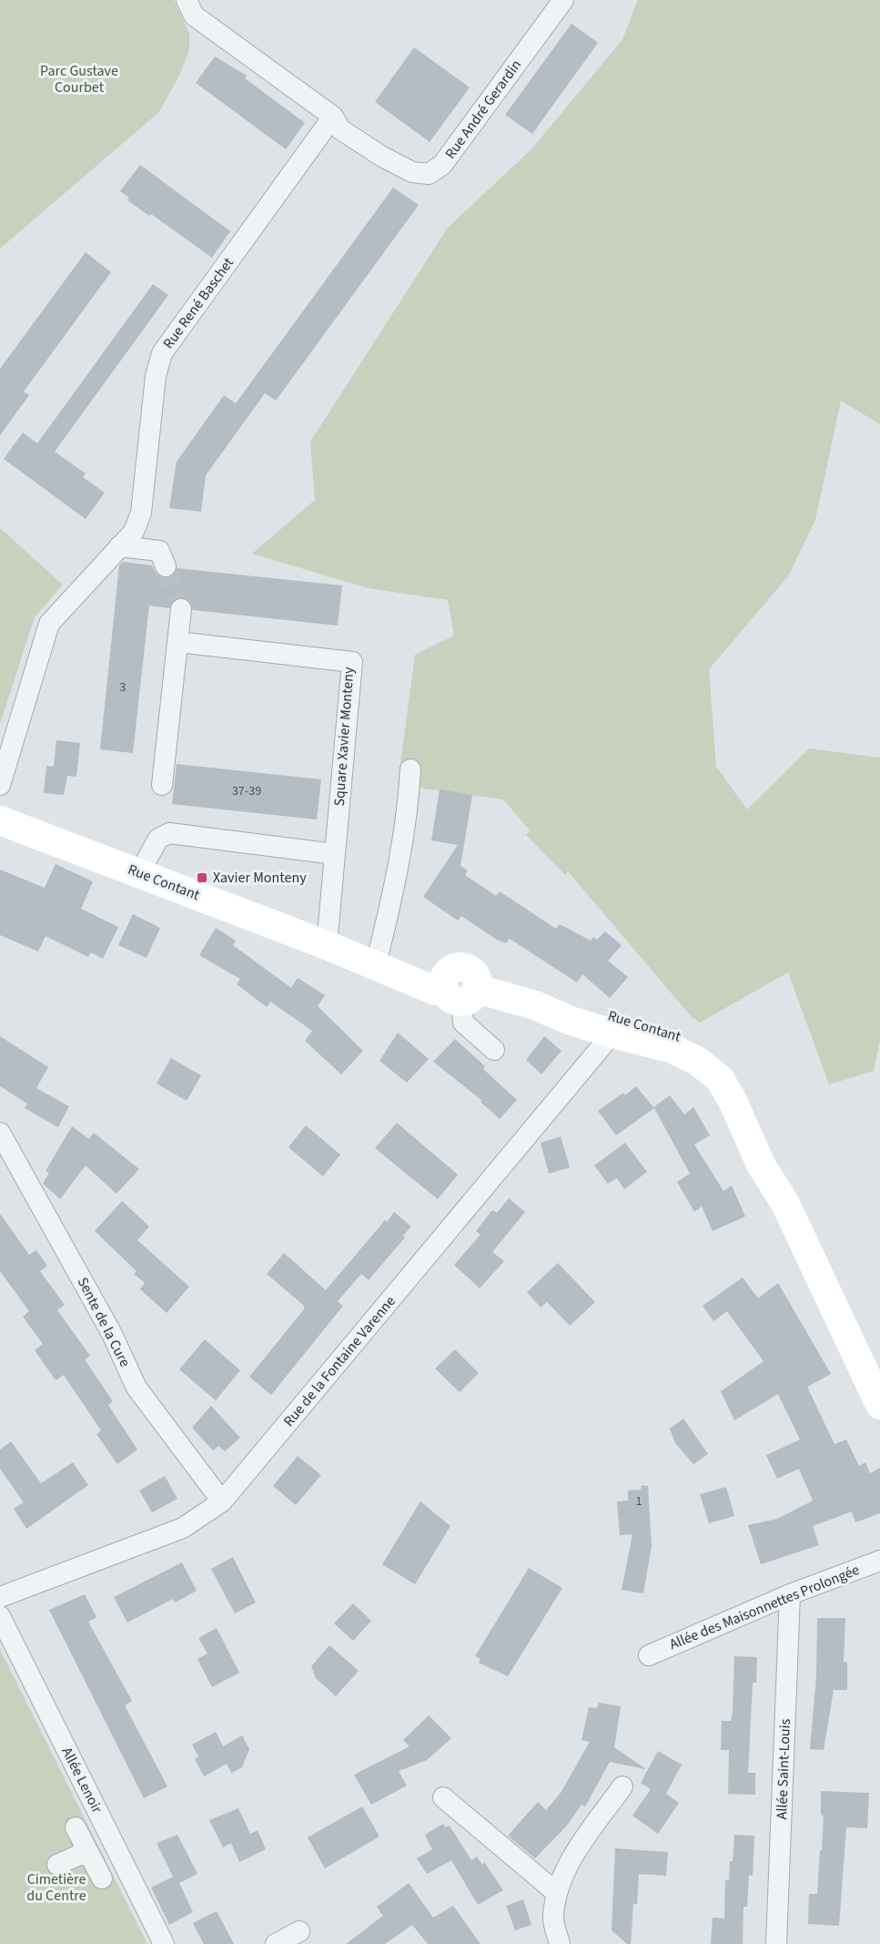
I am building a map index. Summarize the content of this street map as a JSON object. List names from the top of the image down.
{
  "streets": {
    "main road": ["Rue Contant"],
    "street": [
      "Rue André Gerardin",
      "Rue René Baschet",
      "Square Xavier Monteny",
      "Sente de la Cure",
      "Rue de la Fontaine Varenne",
      "Allée des Maisonnettes Prolongée",
      "Allée Saint-Louis",
      "Allée Lenoir"
    ]
  },
  "crossings": [
    ["Rue André Gerardin", "Rue René Baschet"],
    ["Square Xavier Monteny", "Rue Contant"],
    ["Rue Contant", "Rue de la Fontaine Varenne"],
    ["Sente de la Cure", "Rue de la Fontaine Varenne"],
    ["Allée des Maisonnettes Prolongée", "Allée Saint-Louis"]
  ],
  "parks": ["Parc Gustave Courbet", "Cimetière du Centre"],
  "places": {
    "transit": ["Xavier Monteny"]
  },
  "house_numbers": ["3", "37-39", "1"]
}
